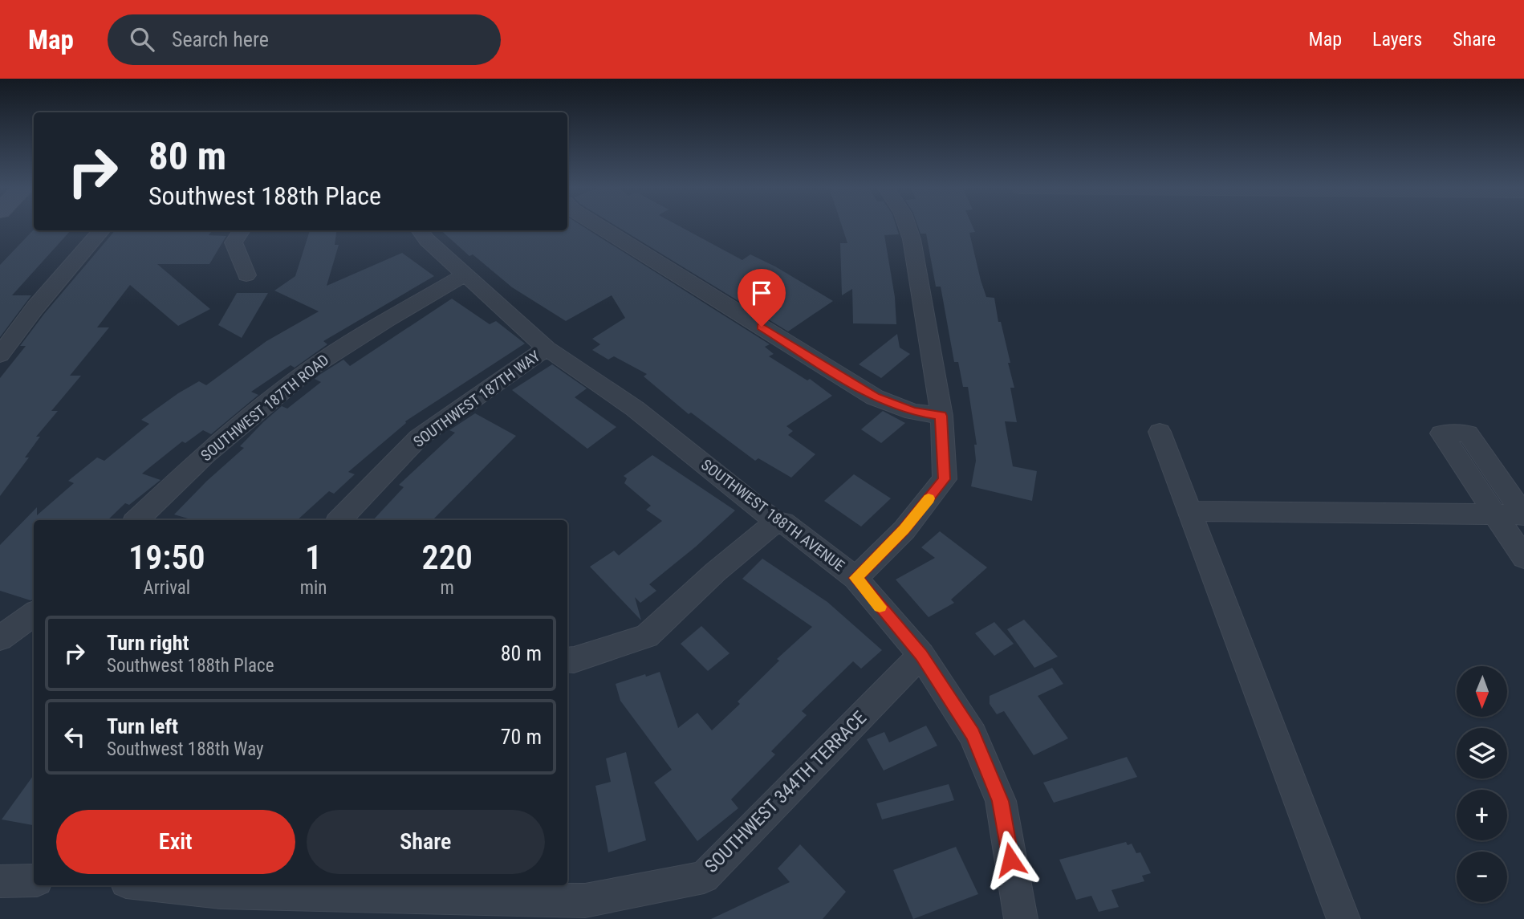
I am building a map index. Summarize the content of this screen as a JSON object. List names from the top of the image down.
{
  "streets": {
    "street": [
      "SOUTHWEST 187TH WAY",
      "SOUTHWEST 187TH ROAD",
      "SOUTHWEST 188TH AVENUE",
      "SOUTHWEST 344TH TERRACE"
    ]
  },
  "crossings": [
    ["SOUTHWEST 187TH WAY", "SOUTHWEST 188TH AVENUE"],
    ["SOUTHWEST 187TH ROAD", "SOUTHWEST 188TH AVENUE"],
    ["SOUTHWEST 188TH AVENUE", "SOUTHWEST 344TH TERRACE"]
  ],
  "north": "bottom",
  "page": {
    "header": "Map",
    "search": "Search here",
    "nav": ["Map", "Layers", "Share"],
    "turn": ["80 m", "Southwest 188th Place"],
    "eta": [
      "19:50",
      "Arrival",
      "1",
      "min",
      "220",
      "m"
    ],
    "list": [
      {
        "name": "Turn right",
        "note": "Southwest 188th Place",
        "value": "80 m"
      },
      {
        "name": "Turn left",
        "note": "Southwest 188th Way",
        "value": "70 m"
      }
    ],
    "map_buttons": ["+", "−"],
    "buttons": ["Exit", "Share"]
  }
}
